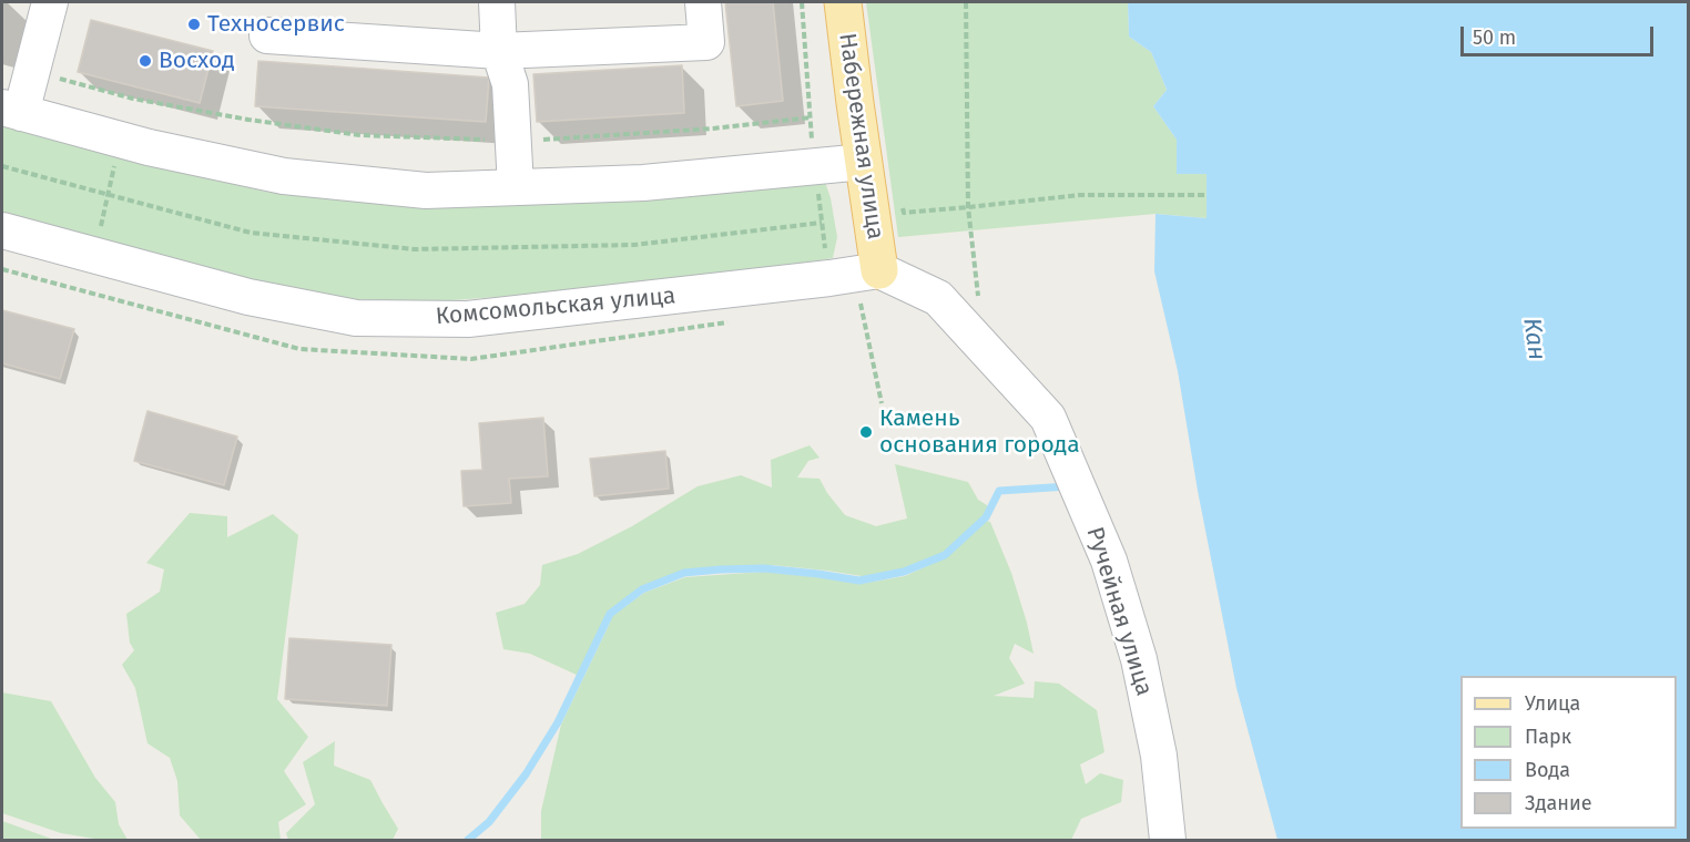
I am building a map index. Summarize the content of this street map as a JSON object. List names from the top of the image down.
{
  "streets": {
    "main road": ["Набережная улица"],
    "street": ["Комсомольская улица", "Ручейная улица"]
  },
  "crossings": [
    ["Набережная улица", "Комсомольская улица"],
    ["Набережная улица", "Ручейная улица"],
    ["Комсомольская улица", "Ручейная улица"]
  ],
  "water": ["Кан"],
  "places": ["Техносервис", "Восход", "Камень основания города"],
  "legend": [
    "Улица",
    "Парк",
    "Вода",
    "Здание"
  ],
  "scale_bar": "50 m"
}
